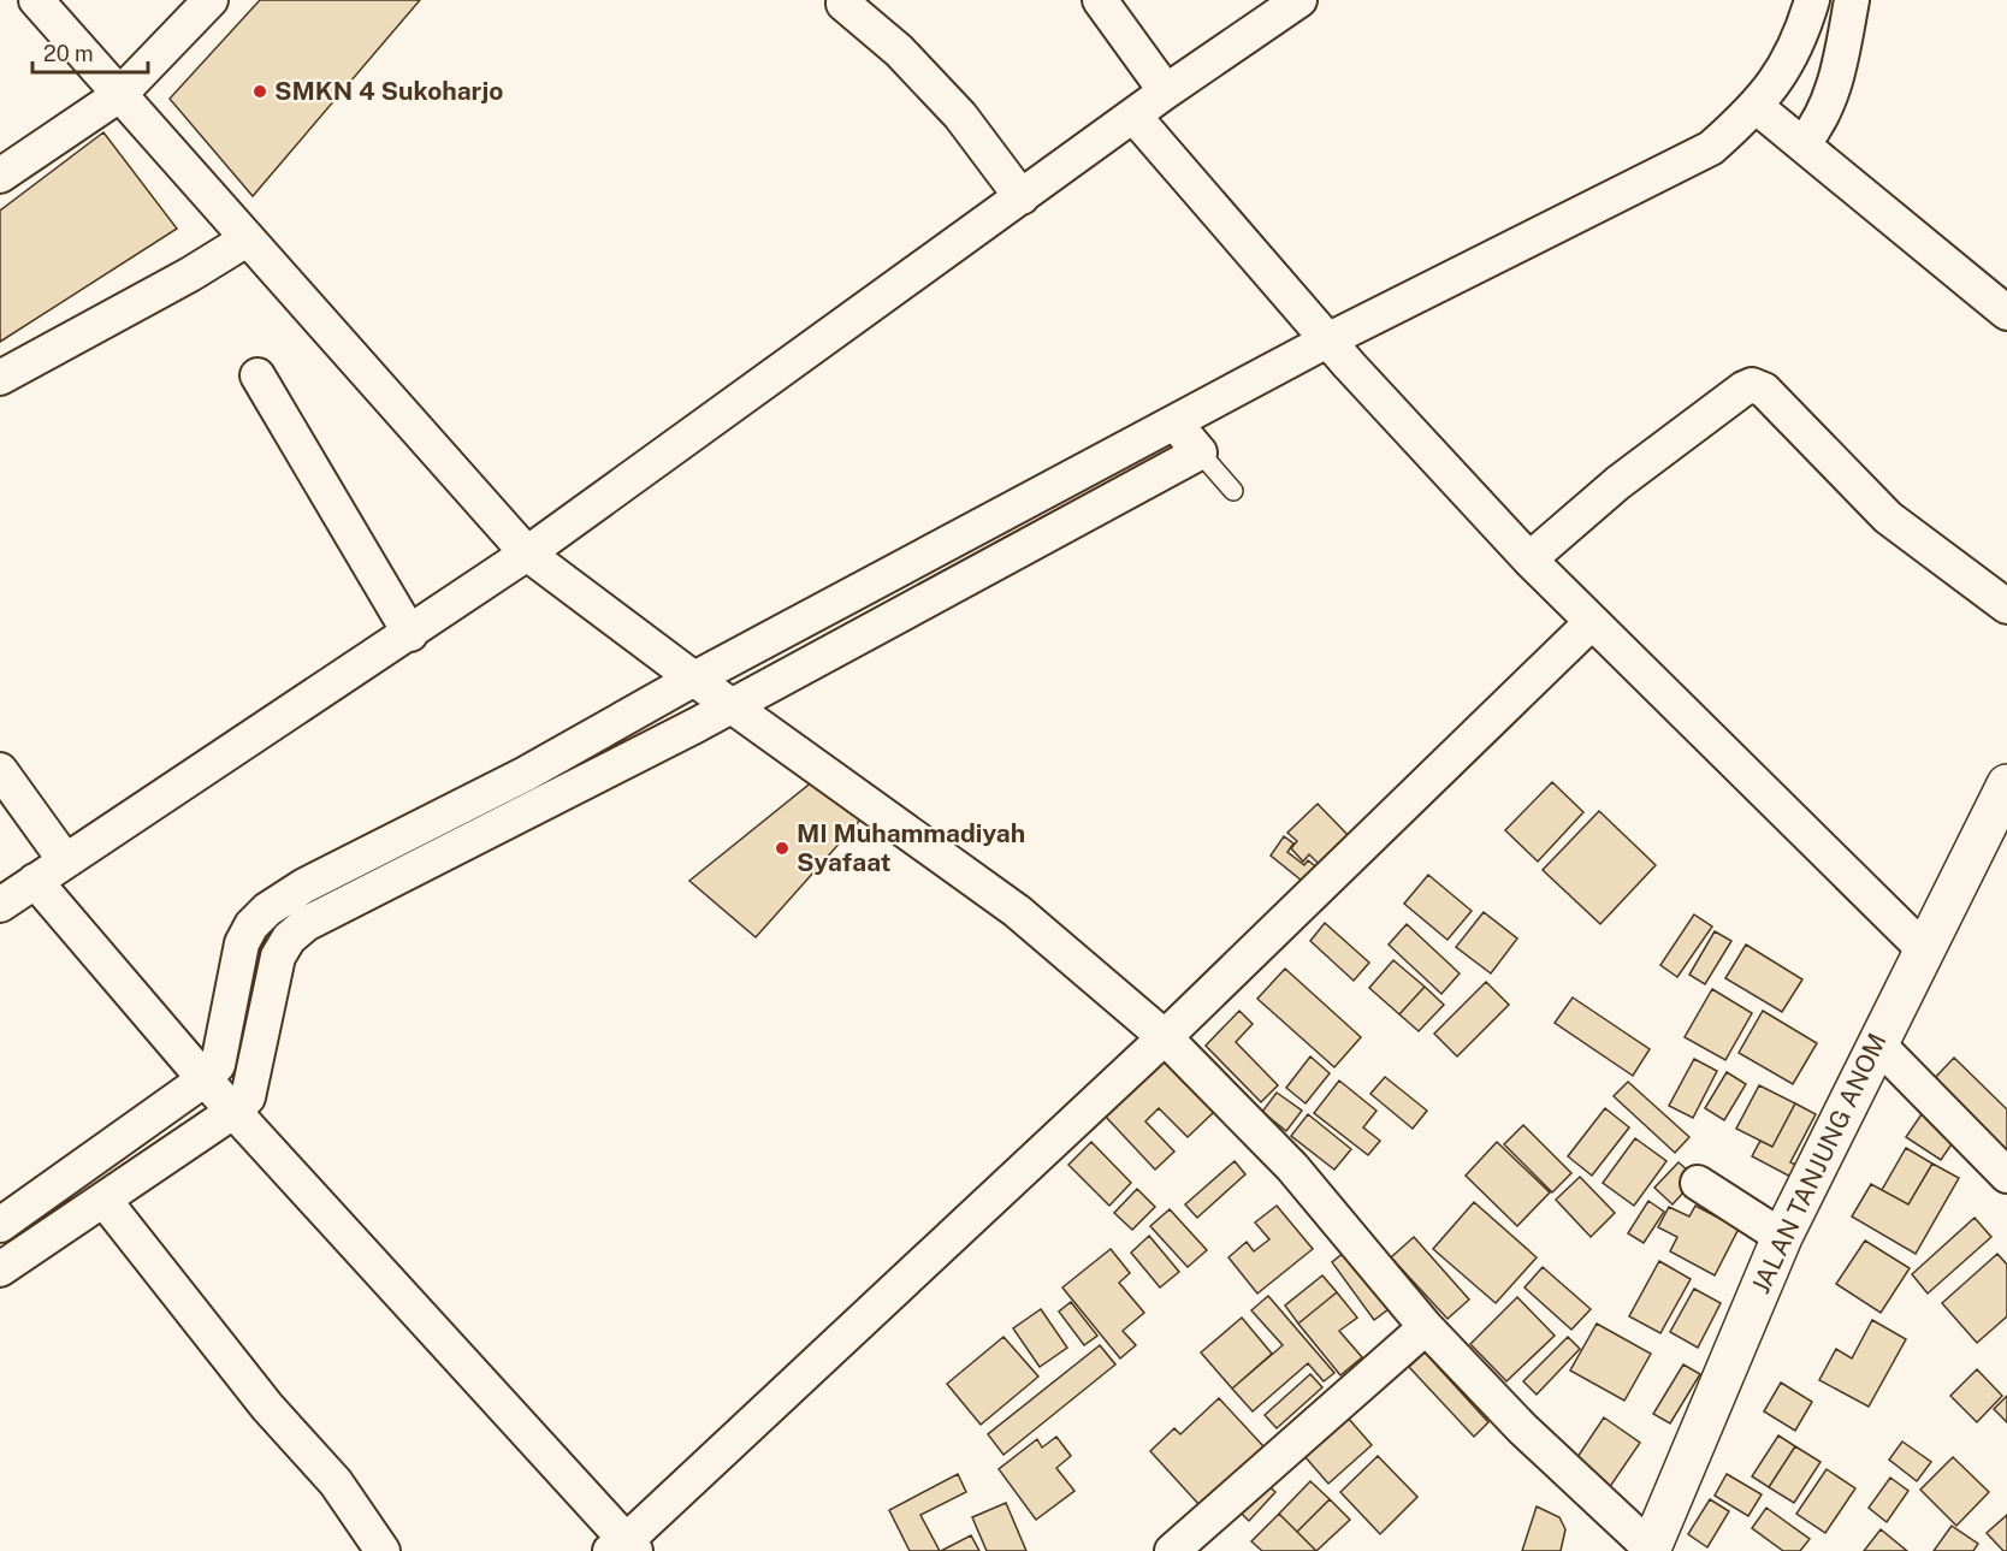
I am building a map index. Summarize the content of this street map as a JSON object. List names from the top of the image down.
{
  "streets": {
    "main road": ["JALAN TANJUNG ANOM"]
  },
  "places": ["SMKN 4 Sukoharjo", "MI Muhammadiyah Syafaat"],
  "scale_bar": "20 m"
}
